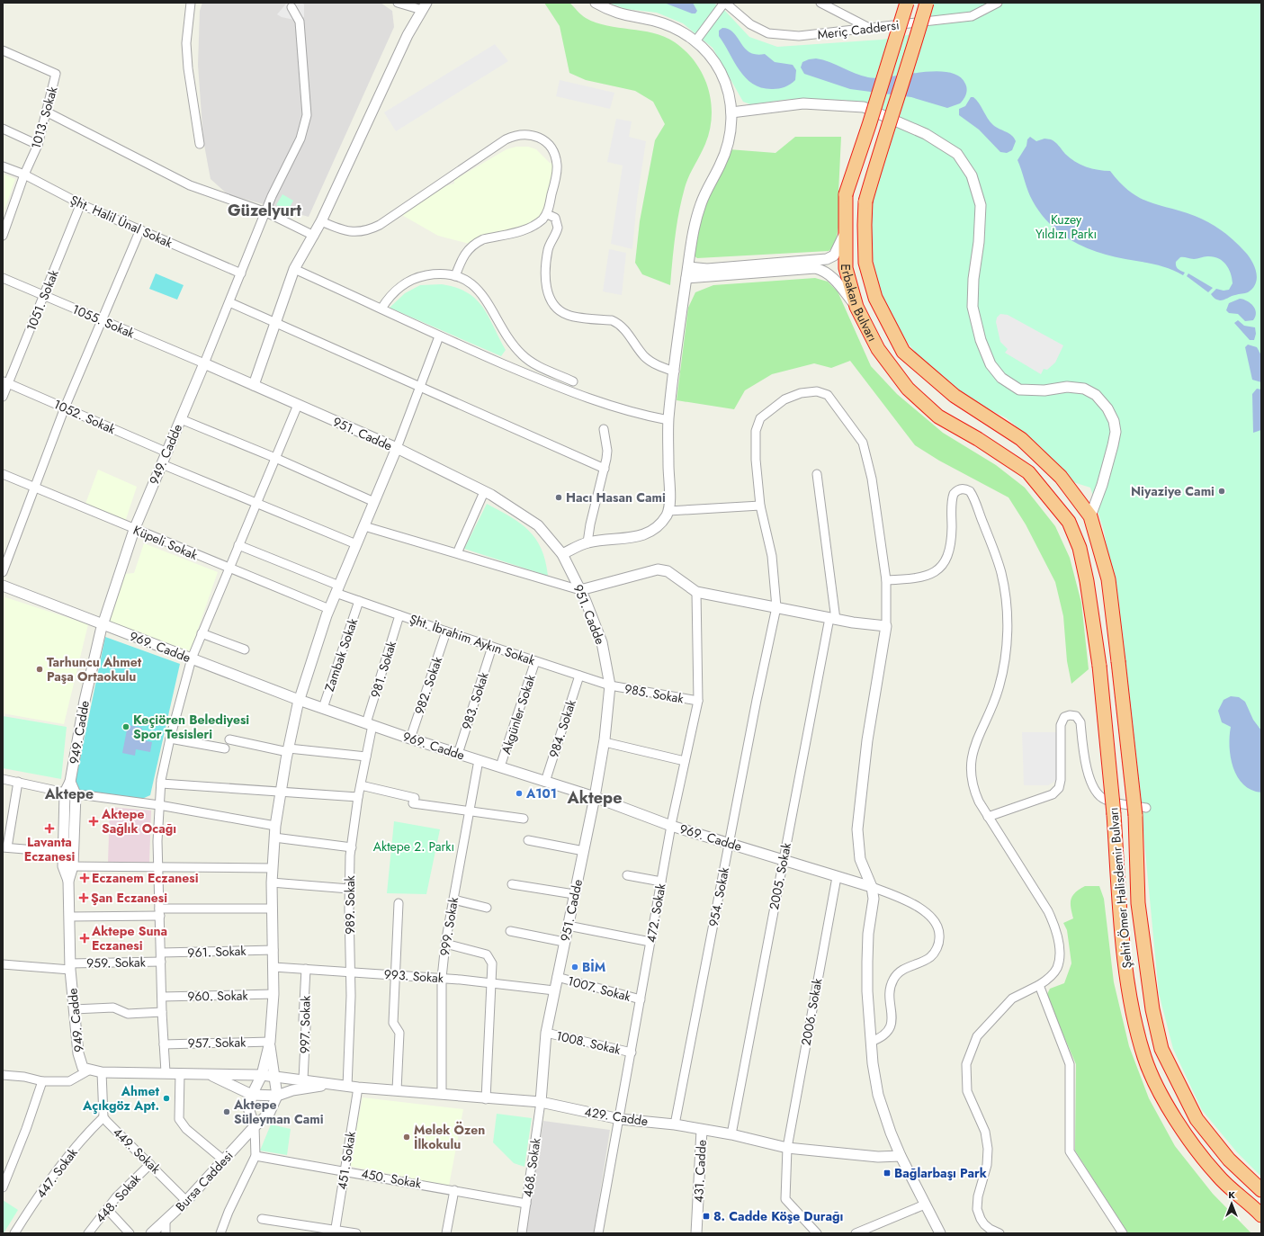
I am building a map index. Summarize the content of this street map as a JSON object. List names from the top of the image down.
{
  "streets": {
    "highway": ["Erbakan Bulvarı", "Şehit Ömer Halisdemir Bulvarı"],
    "street": [
      "Meriç Caddersi",
      "1013. Sokak",
      "Şht. Halil Ünal Sokak",
      "1051. Sokak",
      "1055. Sokak",
      "1052. Sokak",
      "951. Cadde",
      "949. Cadde",
      "Küpeli Sokak",
      "Şht. İbrahim Aykın Sokak",
      "969. Cadde",
      "Zambak Sokak",
      "981. Sokak",
      "982. Sokak",
      "985. Sokak",
      "983. Sokak",
      "Akgünler Sokak",
      "984. Sokak",
      "2005. Sokak",
      "954. Sokak",
      "989. Sokak",
      "472. Sokak",
      "999. Sokak",
      "961. Sokak",
      "959. Sokak",
      "993. Sokak",
      "1007. Sokak",
      "960. Sokak",
      "2006. Sokak",
      "997. Sokak",
      "957. Sokak",
      "1008. Sokak",
      "429. Cadde",
      "449. Sokak",
      "451. Sokak",
      "468. Sokak",
      "431. Cadde",
      "447. Sokak",
      "450. Sokak",
      "Bursa Caddesi",
      "448. Sokak"
    ]
  },
  "crossings": [
    ["1013. Sokak", "Şht. Halil Ünal Sokak"],
    ["Şht. Halil Ünal Sokak", "1051. Sokak"],
    ["1051. Sokak", "1055. Sokak"],
    ["1051. Sokak", "1052. Sokak"],
    ["Erbakan Bulvarı", "Şehit Ömer Halisdemir Bulvarı"],
    ["1055. Sokak", "951. Cadde"],
    ["1055. Sokak", "949. Cadde"],
    ["1052. Sokak", "949. Cadde"],
    ["951. Cadde", "949. Cadde"],
    ["951. Cadde", "Şht. İbrahim Aykın Sokak"],
    ["951. Cadde", "969. Cadde"],
    ["951. Cadde", "985. Sokak"],
    ["951. Cadde", "993. Sokak"],
    ["951. Cadde", "1007. Sokak"],
    ["951. Cadde", "1008. Sokak"],
    ["951. Cadde", "429. Cadde"],
    ["951. Cadde", "468. Sokak"],
    ["949. Cadde", "Küpeli Sokak"],
    ["949. Cadde", "969. Cadde"],
    ["949. Cadde", "959. Sokak"],
    ["Şht. İbrahim Aykın Sokak", "Zambak Sokak"],
    ["Şht. İbrahim Aykın Sokak", "981. Sokak"],
    ["Şht. İbrahim Aykın Sokak", "982. Sokak"],
    ["Şht. İbrahim Aykın Sokak", "985. Sokak"],
    ["Şht. İbrahim Aykın Sokak", "983. Sokak"],
    ["Şht. İbrahim Aykın Sokak", "Akgünler Sokak"],
    ["Şht. İbrahim Aykın Sokak", "984. Sokak"],
    ["969. Cadde", "Zambak Sokak"],
    ["969. Cadde", "981. Sokak"],
    ["969. Cadde", "982. Sokak"],
    ["969. Cadde", "983. Sokak"],
    ["969. Cadde", "Akgünler Sokak"],
    ["969. Cadde", "984. Sokak"],
    ["969. Cadde", "2005. Sokak"],
    ["969. Cadde", "954. Sokak"],
    ["969. Cadde", "989. Sokak"],
    ["969. Cadde", "472. Sokak"],
    ["969. Cadde", "999. Sokak"],
    ["969. Cadde", "2006. Sokak"],
    ["981. Sokak", "989. Sokak"],
    ["985. Sokak", "472. Sokak"],
    ["2005. Sokak", "429. Cadde"],
    ["954. Sokak", "429. Cadde"],
    ["989. Sokak", "993. Sokak"],
    ["989. Sokak", "429. Cadde"],
    ["989. Sokak", "451. Sokak"],
    ["472. Sokak", "1007. Sokak"],
    ["472. Sokak", "1008. Sokak"],
    ["472. Sokak", "429. Cadde"],
    ["999. Sokak", "993. Sokak"],
    ["999. Sokak", "429. Cadde"],
    ["993. Sokak", "997. Sokak"],
    ["2006. Sokak", "429. Cadde"],
    ["429. Cadde", "451. Sokak"],
    ["429. Cadde", "468. Sokak"],
    ["429. Cadde", "431. Cadde"],
    ["449. Sokak", "447. Sokak"],
    ["449. Sokak", "Bursa Caddesi"],
    ["449. Sokak", "448. Sokak"],
    ["451. Sokak", "450. Sokak"],
    ["468. Sokak", "450. Sokak"]
  ],
  "districts": ["Güzelyurt", "Aktepe", "Aktepe"],
  "parks": ["Kuzey Yıldızı Parkı", "Aktepe 2. Parkı"],
  "places": {
    "other": [
      "Niyaziye Cami",
      "Hacı Hasan Cami",
      "Tarhuncu Ahmet Paşa Ortaokulu",
      "Keçiören Belediyesi Spor Tesisleri",
      "A101",
      "BİM",
      "Ahmet Açıkgöz Apt.",
      "Aktepe Süleyman Cami",
      "Melek Özen İlkokulu"
    ],
    "health": [
      "Aktepe Sağlık Ocağı",
      "Lavanta Eczanesi",
      "Eczanem Eczanesi",
      "Şan Eczanesi",
      "Aktepe Suna Eczanesi"
    ],
    "transit": ["Bağlarbaşı Park", "8. Cadde Köşe Durağı"]
  },
  "north": "top"
}
